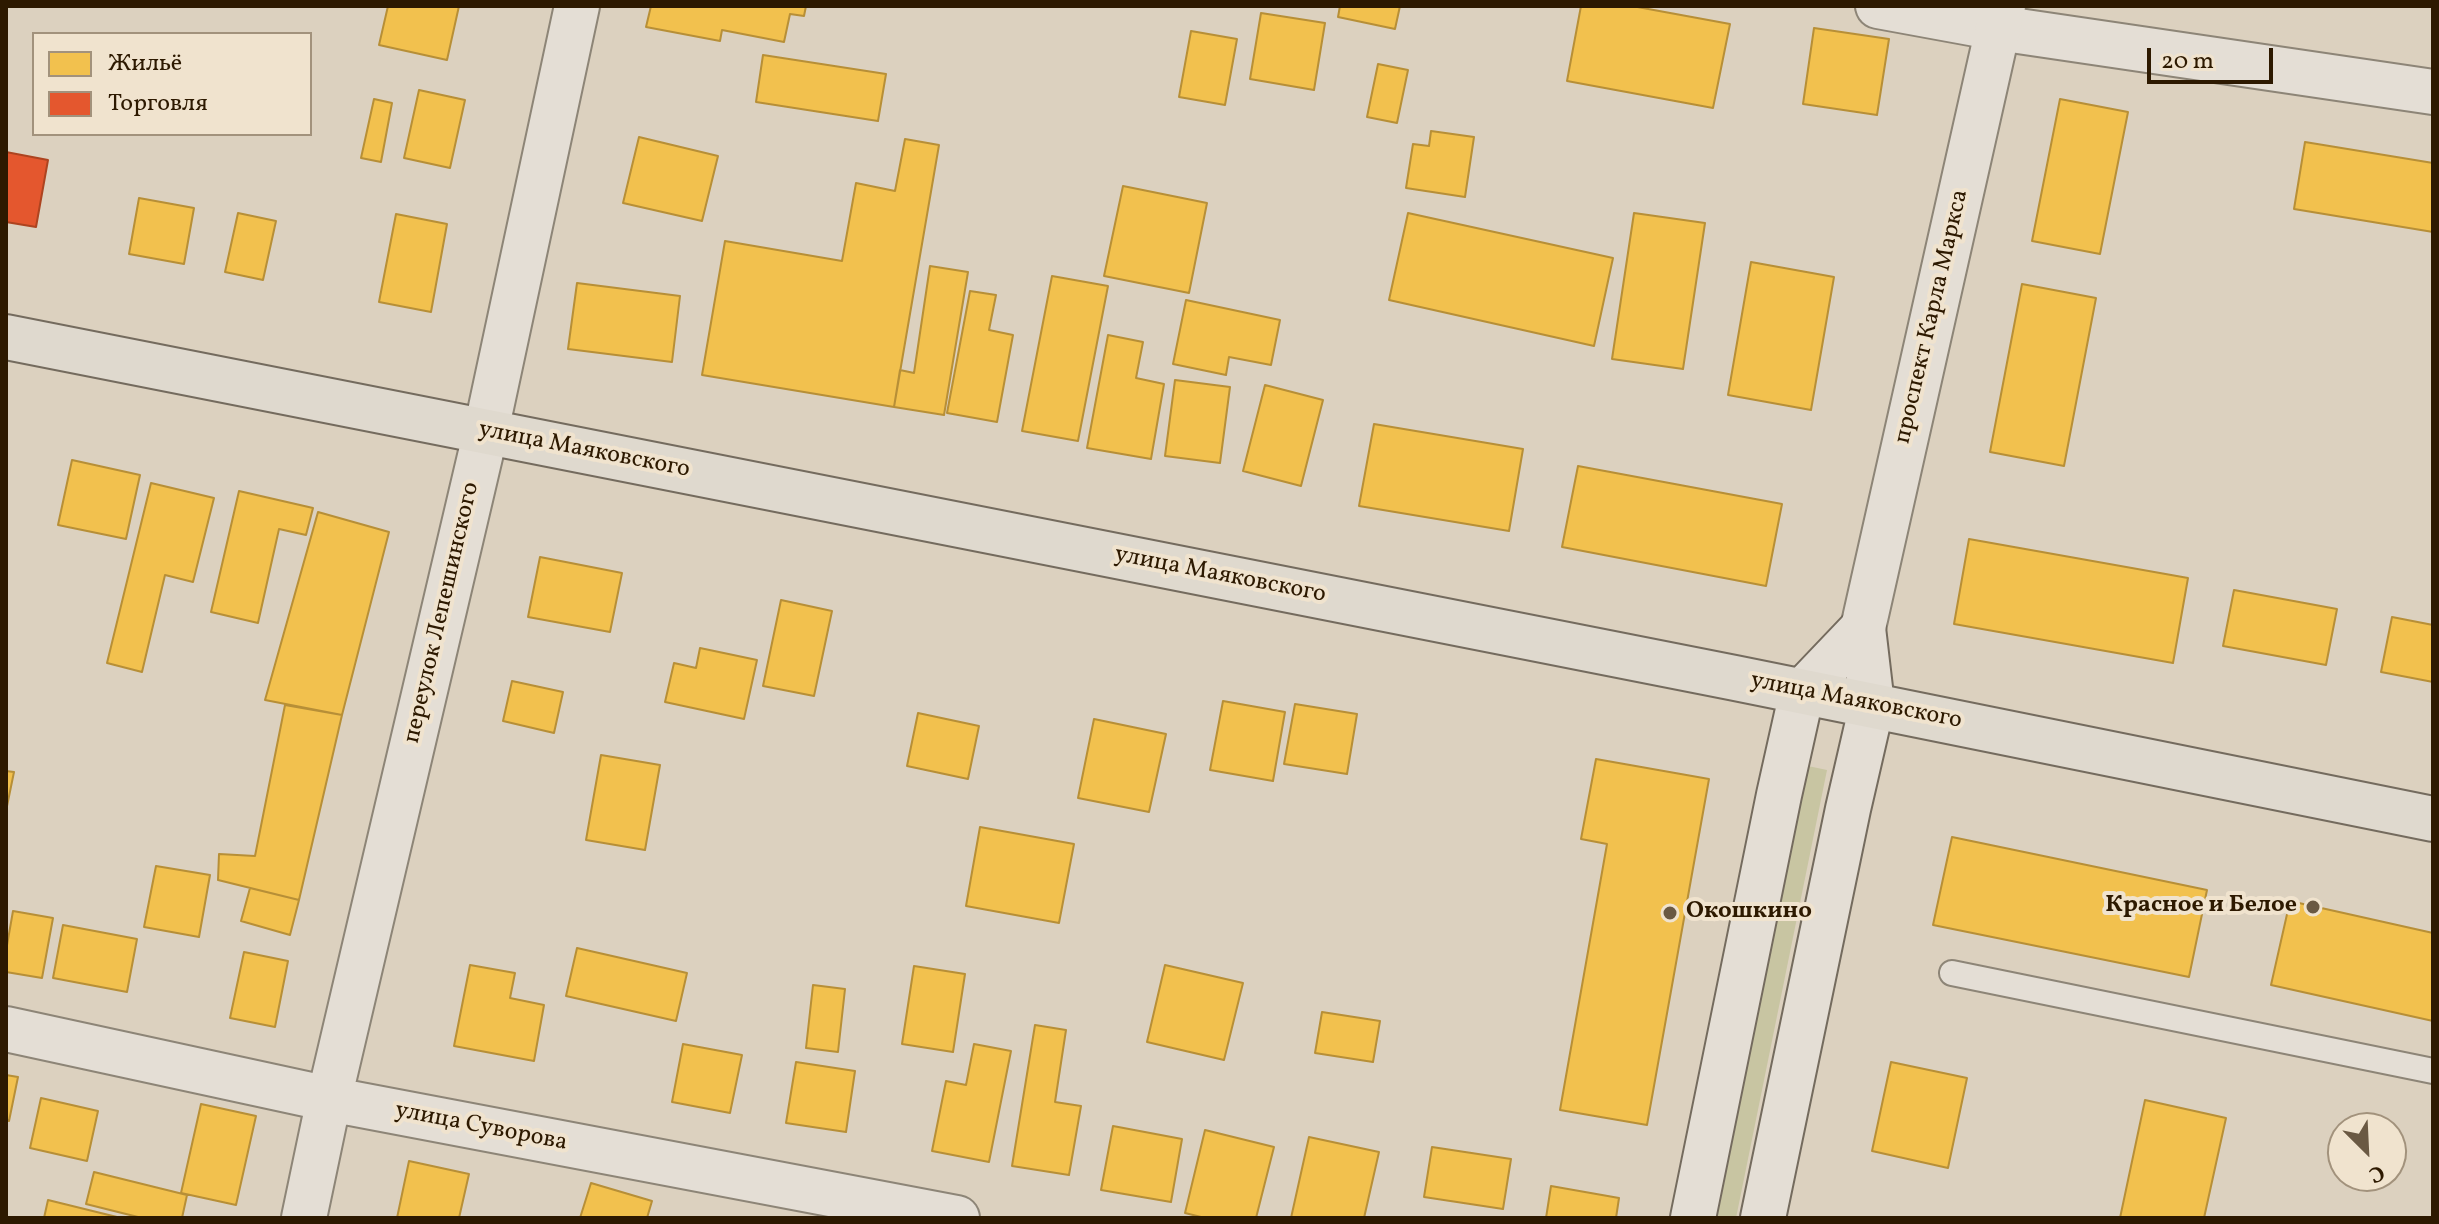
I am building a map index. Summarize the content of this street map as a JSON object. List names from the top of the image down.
{
  "streets": {
    "main road": ["улица Маяковского"],
    "street": ["проспект Карла Маркса", "переулок Лепешинского", "улица Суворова"]
  },
  "crossings": [
    ["проспект Карла Маркса", "улица Маяковского"],
    ["улица Маяковского", "переулок Лепешинского"],
    ["переулок Лепешинского", "улица Суворова"]
  ],
  "places": ["Красное и Белое", "Окошкино"],
  "legend": ["Жильё", "Торговля"],
  "scale_bar": "20 m",
  "north": "bottom right"
}
